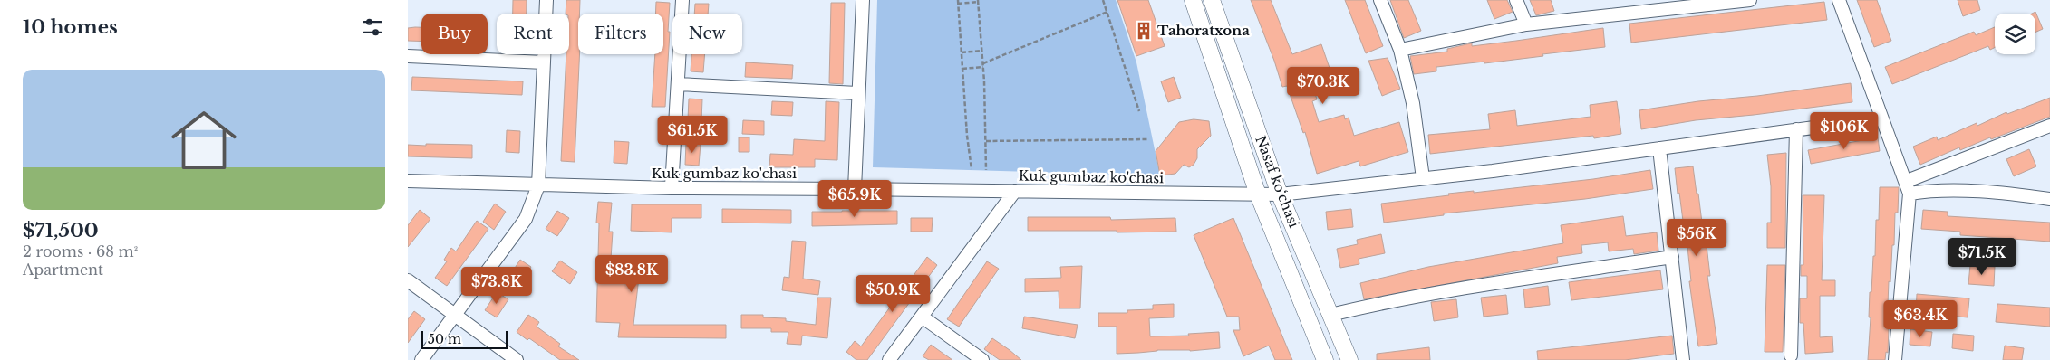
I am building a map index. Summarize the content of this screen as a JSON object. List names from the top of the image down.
{
  "streets": {
    "main road": ["Nasaf ko‘chasi"],
    "street": ["Kuk gumbaz ko'chasi"]
  },
  "crossings": [
    ["Kuk gumbaz ko'chasi", "Nasaf ko‘chasi"]
  ],
  "places": {
    "building": ["Tahoratxona"]
  },
  "scale_bar": "50 m",
  "page": {
    "heading": "10 homes",
    "chip": [
      "Buy",
      "Rent",
      "Filters",
      "New"
    ],
    "list": [
      {
        "name": "$71,500",
        "note": "2 rooms · 68 m² · Apartment"
      }
    ],
    "price": [
      "$70.3K",
      "$106K",
      "$61.5K",
      "$65.9K",
      "$56K",
      "$71.5K",
      "$83.8K",
      "$73.8K",
      "$50.9K",
      "$63.4K"
    ],
    "scale": "50 m"
  }
}
